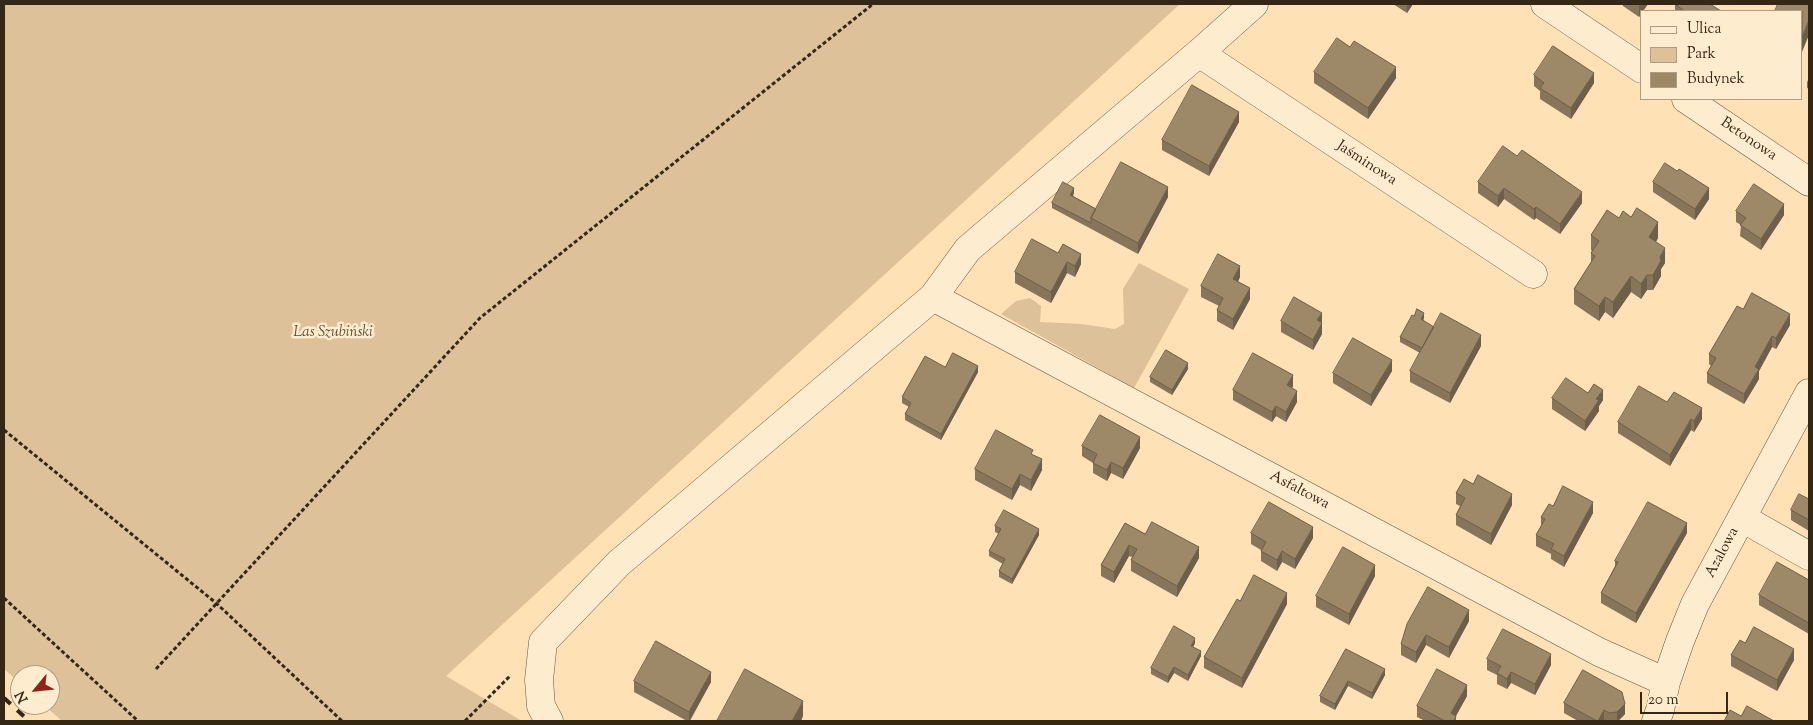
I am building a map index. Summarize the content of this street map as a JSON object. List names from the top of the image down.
{
  "streets": {
    "street": [
      "Betonowa",
      "Jaśminowa",
      "Asfaltowa",
      "Azalowa"
    ]
  },
  "crossings": [
    ["Asfaltowa", "Azalowa"]
  ],
  "parks": ["Las Szubiński"],
  "legend": ["Ulica", "Park", "Budynek"],
  "scale_bar": "20 m",
  "north": "bottom left"
}
